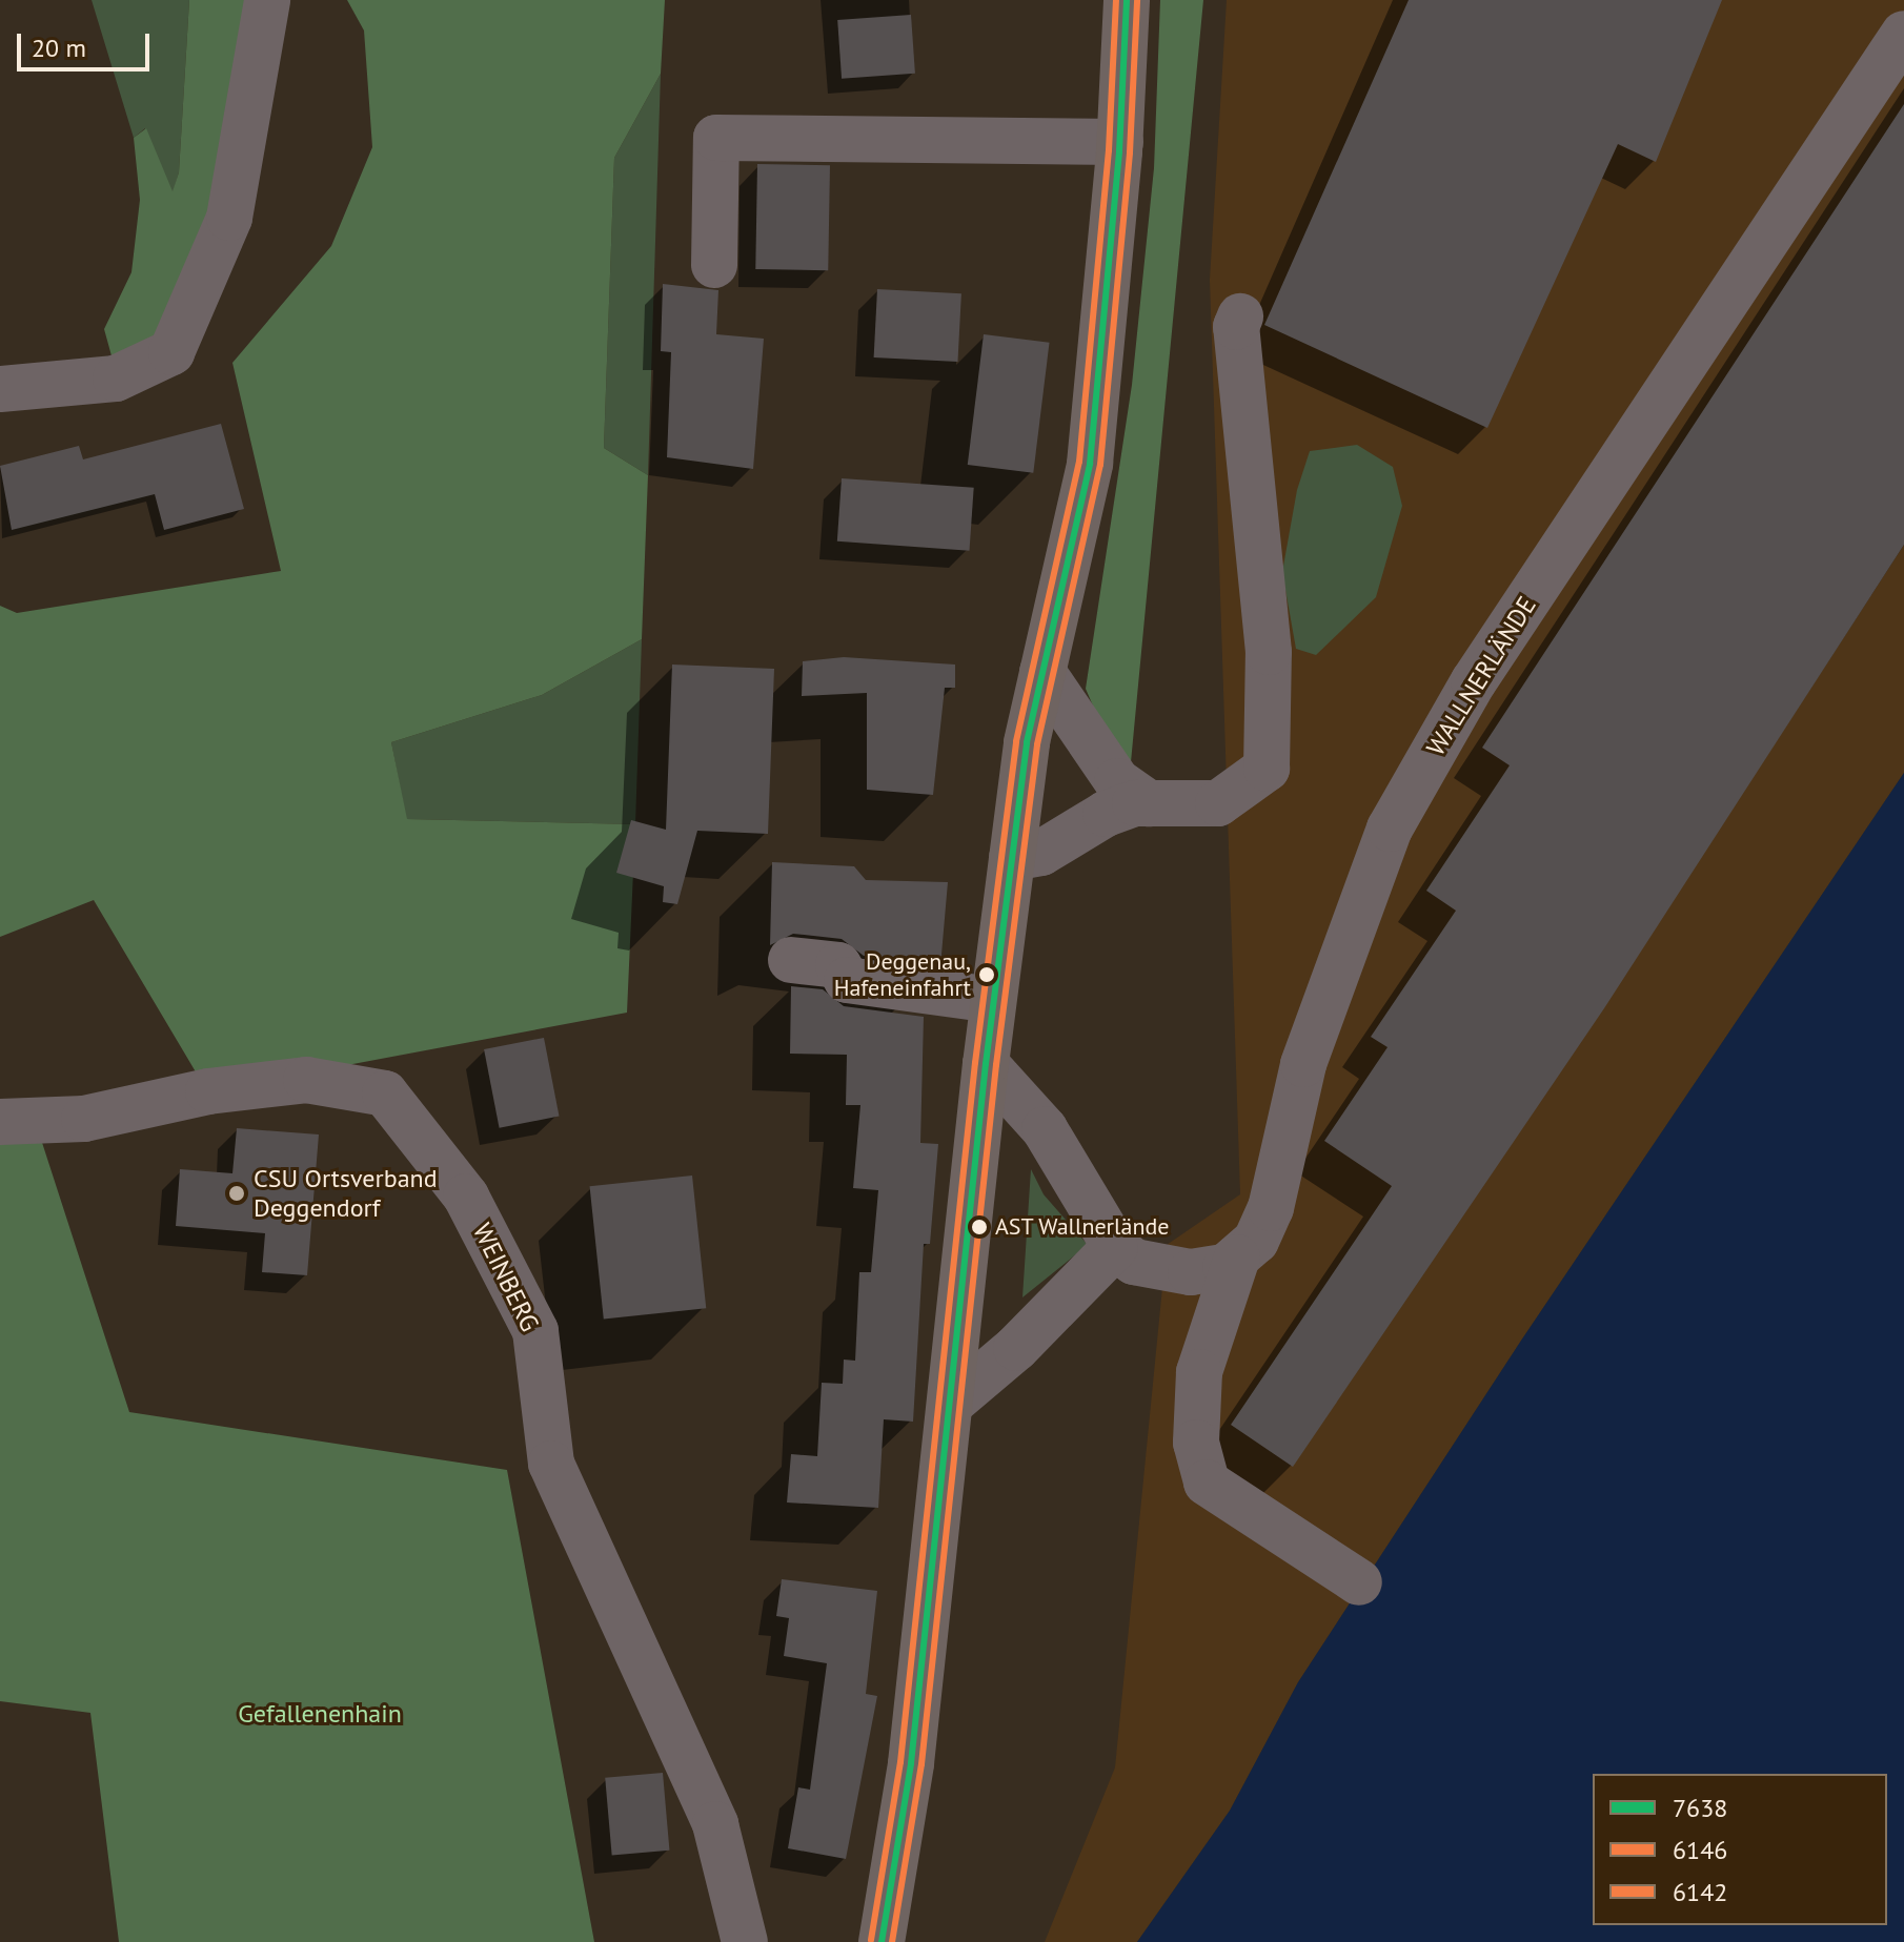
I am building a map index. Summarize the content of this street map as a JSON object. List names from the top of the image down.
{
  "streets": {
    "street": ["WALLNERLÄNDE", "WEINBERG"]
  },
  "parks": ["Gefallenenhain"],
  "places": ["Deggenau, Hafeneinfahrt", "CSU Ortsverband Deggendorf", "AST Wallnerlände"],
  "lines": ["transit line 7638", "transit line 6146", "transit line 6142"],
  "legend": ["7638", "6146", "6142"],
  "scale_bar": "20 m"
}
